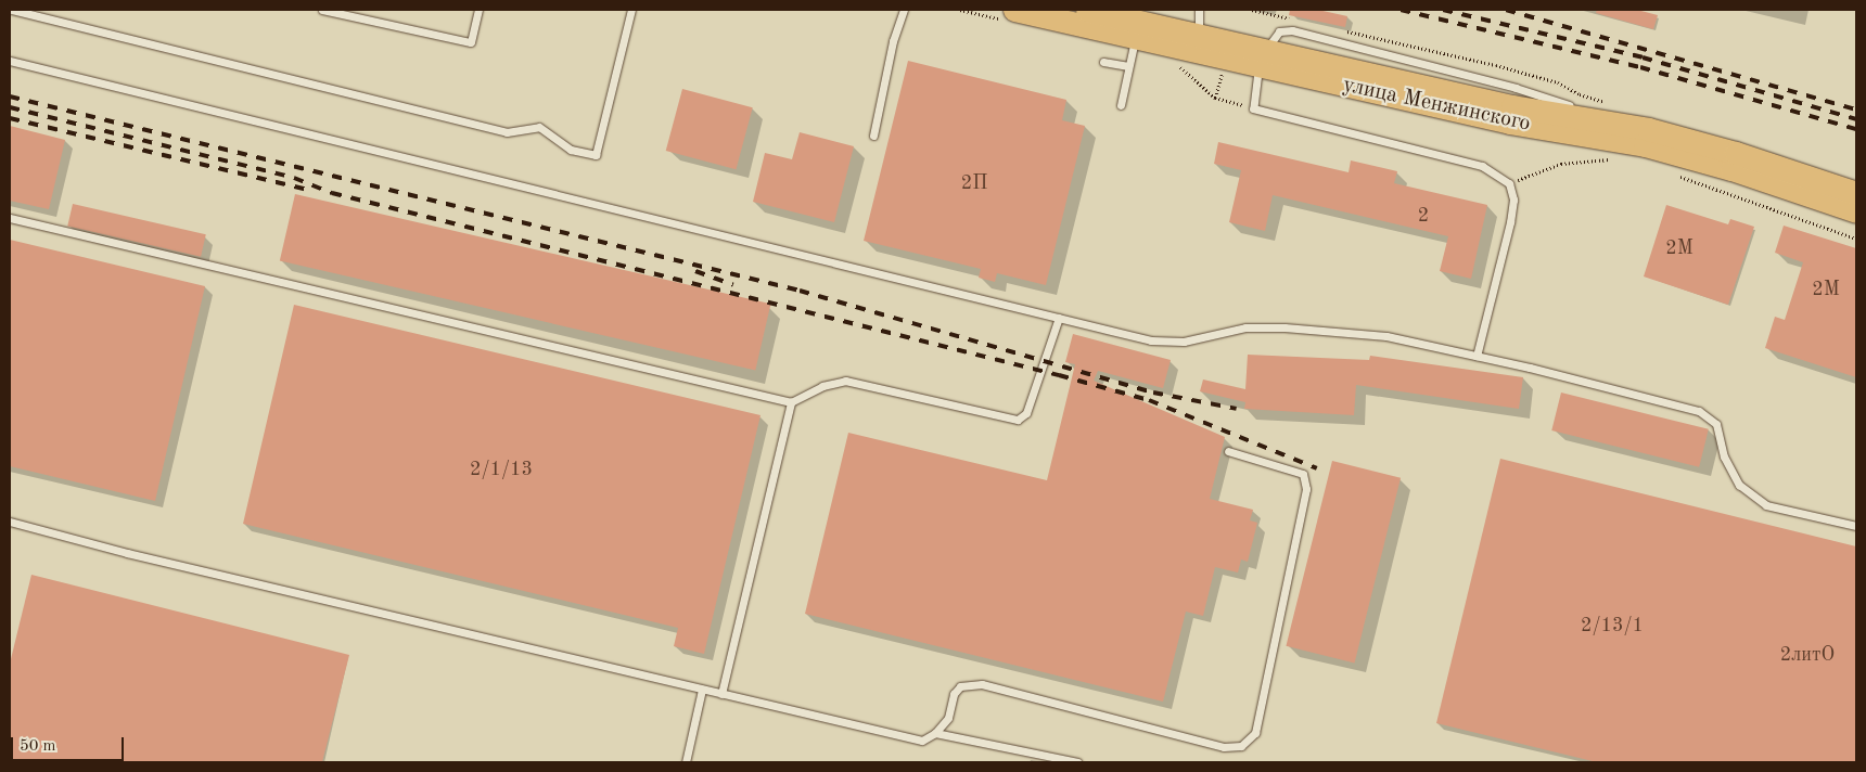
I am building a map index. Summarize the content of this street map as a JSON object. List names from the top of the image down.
{
  "streets": {
    "main road": ["улица Менжинского"]
  },
  "house_numbers": [
    "2П",
    "2",
    "2М",
    "2М",
    "2/1/13",
    "2/13/1",
    "2литО"
  ],
  "scale_bar": "50 m"
}
